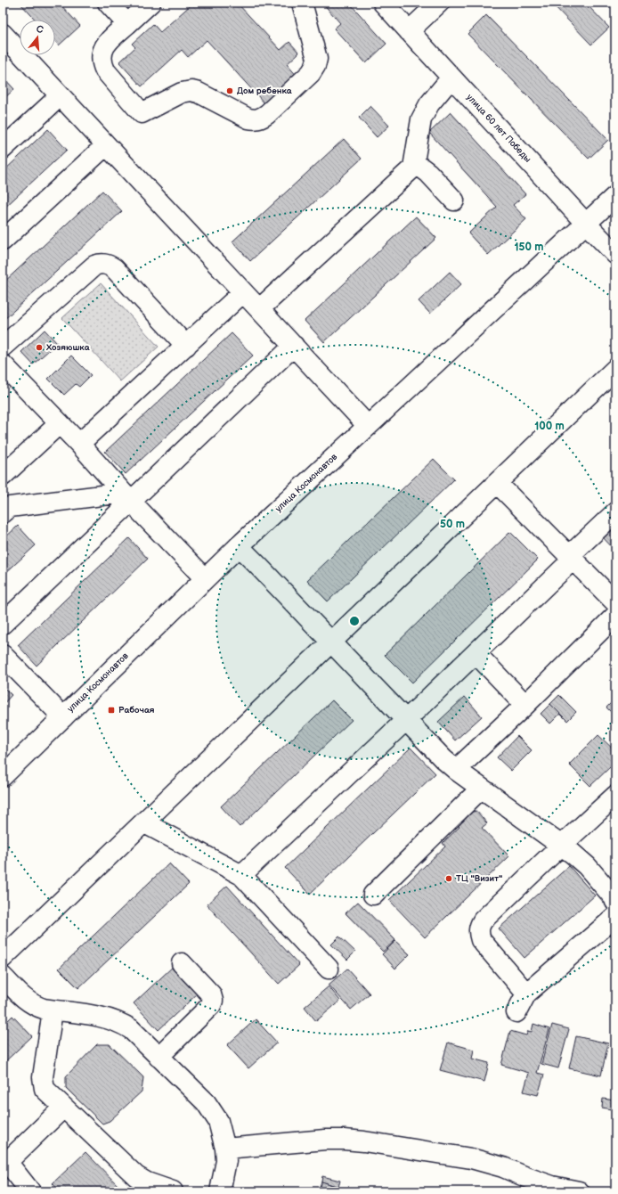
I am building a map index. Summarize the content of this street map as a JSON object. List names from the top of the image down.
{
  "streets": {
    "street": ["улица 60 лет Победы", "улица Космонавтов"]
  },
  "crossings": [
    ["улица 60 лет Победы", "улица Космонавтов"]
  ],
  "places": {
    "other": ["Дом ребенка", "Хозяюшка", "ТЦ \"Визит\""],
    "transit": ["Рабочая"]
  },
  "north": "top",
  "rings": ["150 m", "100 m", "50 m"]
}
